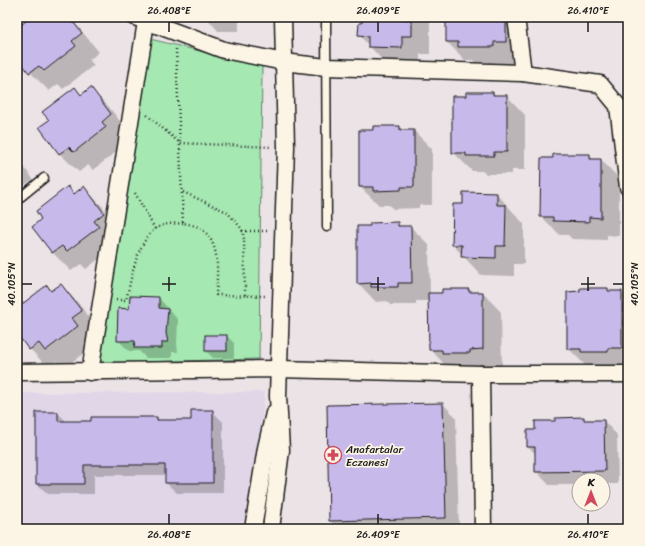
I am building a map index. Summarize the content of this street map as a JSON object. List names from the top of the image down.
{
  "places": {
    "pharmacy": ["Anafartalar Eczanesi"]
  },
  "north": "top",
  "coordinates": [
    "26.408°E",
    "26.409°E",
    "26.410°E",
    "40.105°N"
  ]
}
